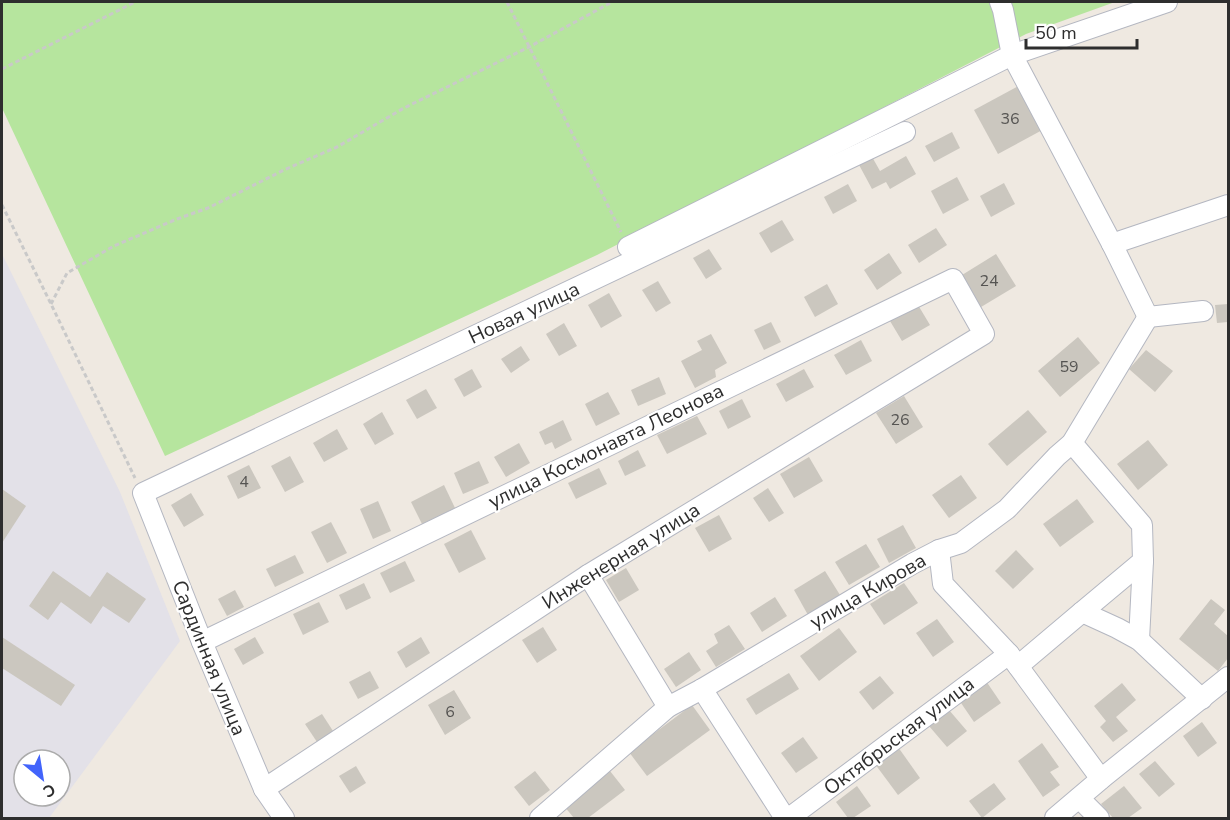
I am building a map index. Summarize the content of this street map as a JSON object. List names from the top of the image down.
{
  "streets": {
    "street": [
      "Новая улица",
      "улица Космонавта Леонова",
      "Инженерная улица",
      "улица Кирова",
      "Сардинная улица",
      "Октябрьская улица"
    ]
  },
  "crossings": [
    ["Новая улица", "Сардинная улица"],
    ["улица Космонавта Леонова", "Инженерная улица"],
    ["улица Космонавта Леонова", "Сардинная улица"],
    ["Инженерная улица", "Сардинная улица"]
  ],
  "house_numbers": [
    "36",
    "24",
    "59",
    "26",
    "4",
    "6"
  ],
  "scale_bar": "50 m",
  "north": "bottom right"
}
